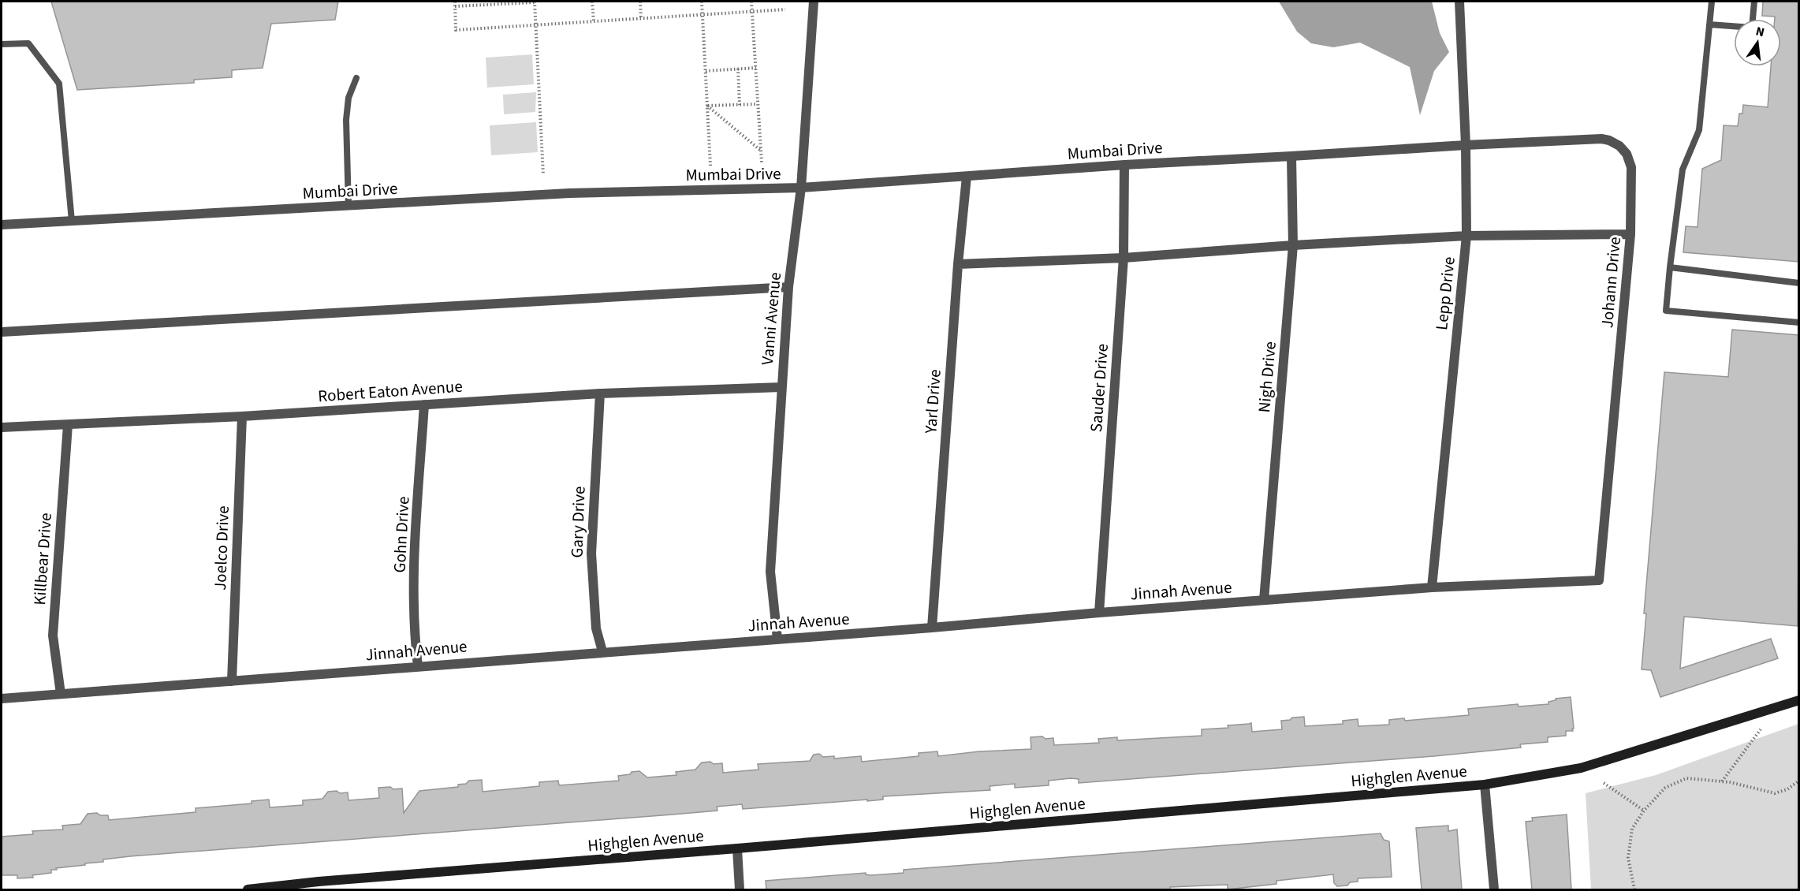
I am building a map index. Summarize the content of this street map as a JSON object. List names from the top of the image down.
{
  "streets": {
    "street": [
      "Mumbai Drive",
      "Johann Drive",
      "Lepp Drive",
      "Vanni Avenue",
      "Nigh Drive",
      "Sauder Drive",
      "Robert Eaton Avenue",
      "Yarl Drive",
      "Gary Drive",
      "Gohn Drive",
      "Joelco Drive",
      "Killbear Drive",
      "Jinnah Avenue",
      "Highglen Avenue"
    ]
  },
  "crossings": [
    ["Mumbai Drive", "Johann Drive"],
    ["Mumbai Drive", "Lepp Drive"],
    ["Mumbai Drive", "Vanni Avenue"],
    ["Mumbai Drive", "Nigh Drive"],
    ["Mumbai Drive", "Sauder Drive"],
    ["Mumbai Drive", "Yarl Drive"],
    ["Johann Drive", "Lepp Drive"],
    ["Johann Drive", "Jinnah Avenue"],
    ["Lepp Drive", "Jinnah Avenue"],
    ["Vanni Avenue", "Robert Eaton Avenue"],
    ["Vanni Avenue", "Jinnah Avenue"],
    ["Nigh Drive", "Jinnah Avenue"],
    ["Sauder Drive", "Jinnah Avenue"],
    ["Robert Eaton Avenue", "Gary Drive"],
    ["Robert Eaton Avenue", "Gohn Drive"],
    ["Robert Eaton Avenue", "Joelco Drive"],
    ["Robert Eaton Avenue", "Killbear Drive"],
    ["Yarl Drive", "Jinnah Avenue"],
    ["Gary Drive", "Jinnah Avenue"],
    ["Gohn Drive", "Jinnah Avenue"],
    ["Joelco Drive", "Jinnah Avenue"],
    ["Killbear Drive", "Jinnah Avenue"]
  ],
  "north": "top"
}
